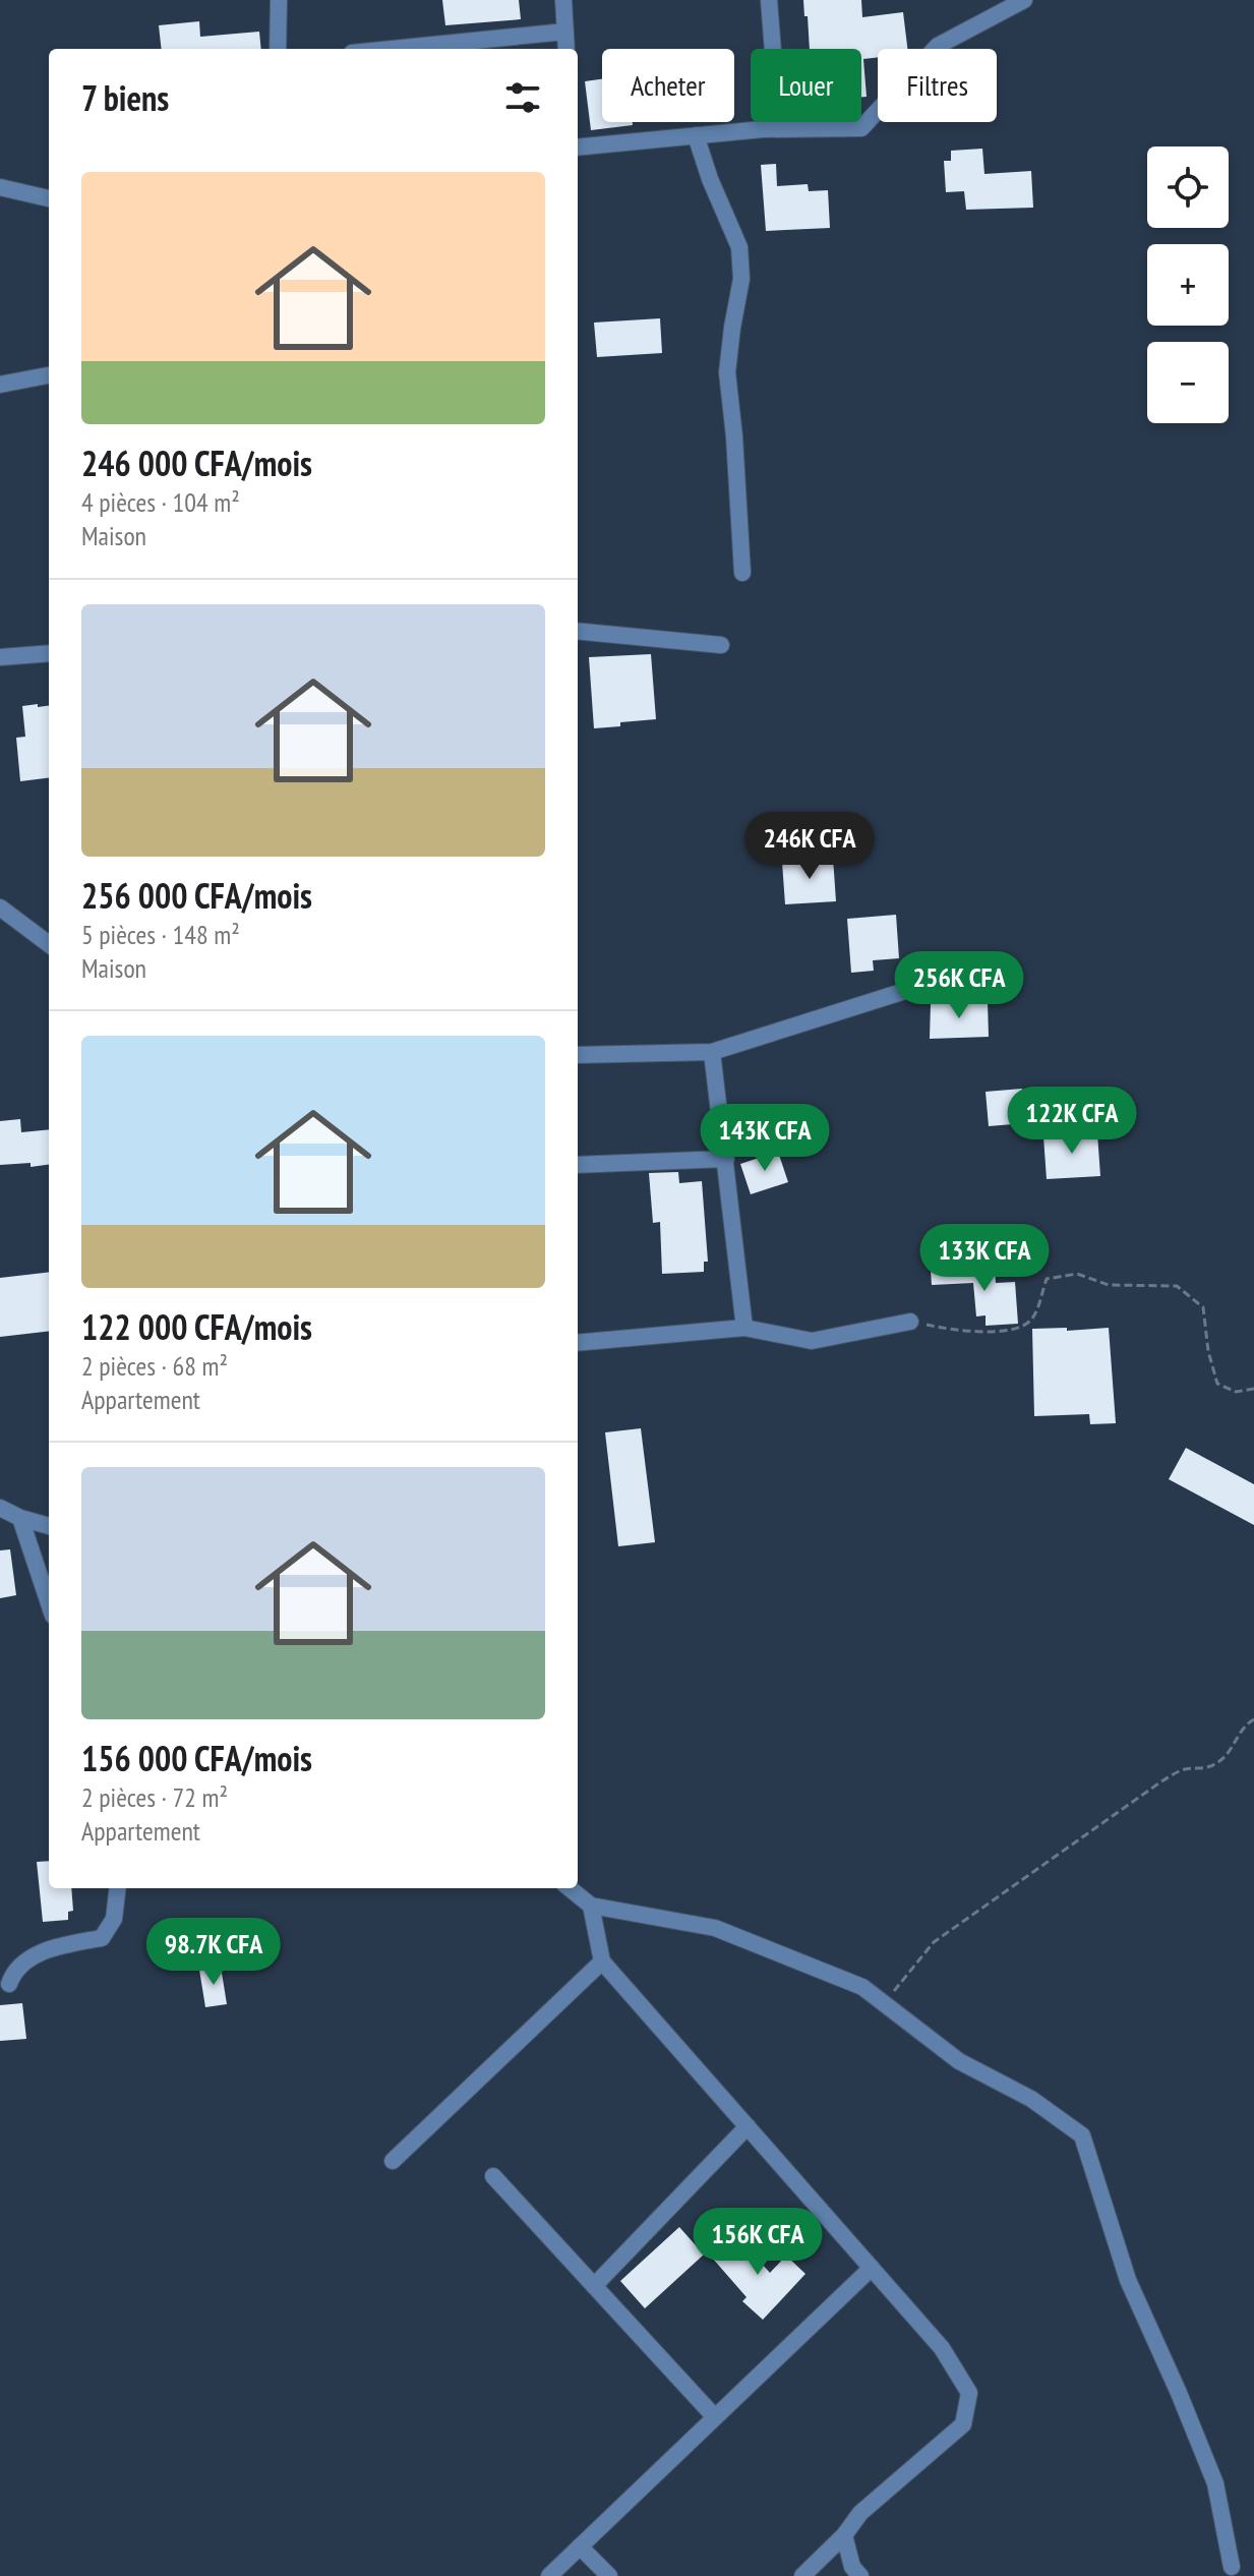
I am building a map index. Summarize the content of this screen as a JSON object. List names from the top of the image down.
{
  "page": {
    "chip": ["Acheter", "Louer", "Filtres"],
    "heading": "7 biens",
    "map_buttons": ["+", "−"],
    "list": [
      {
        "name": "246 000 CFA/mois",
        "note": "4 pièces · 104 m² · Maison"
      },
      {
        "name": "256 000 CFA/mois",
        "note": "5 pièces · 148 m² · Maison"
      },
      {
        "name": "122 000 CFA/mois",
        "note": "2 pièces · 68 m² · Appartement"
      },
      {
        "name": "156 000 CFA/mois",
        "note": "2 pièces · 72 m² · Appartement"
      }
    ],
    "price": [
      "246K CFA",
      "256K CFA",
      "122K CFA",
      "143K CFA",
      "133K CFA",
      "98.7K CFA",
      "156K CFA"
    ]
  }
}
